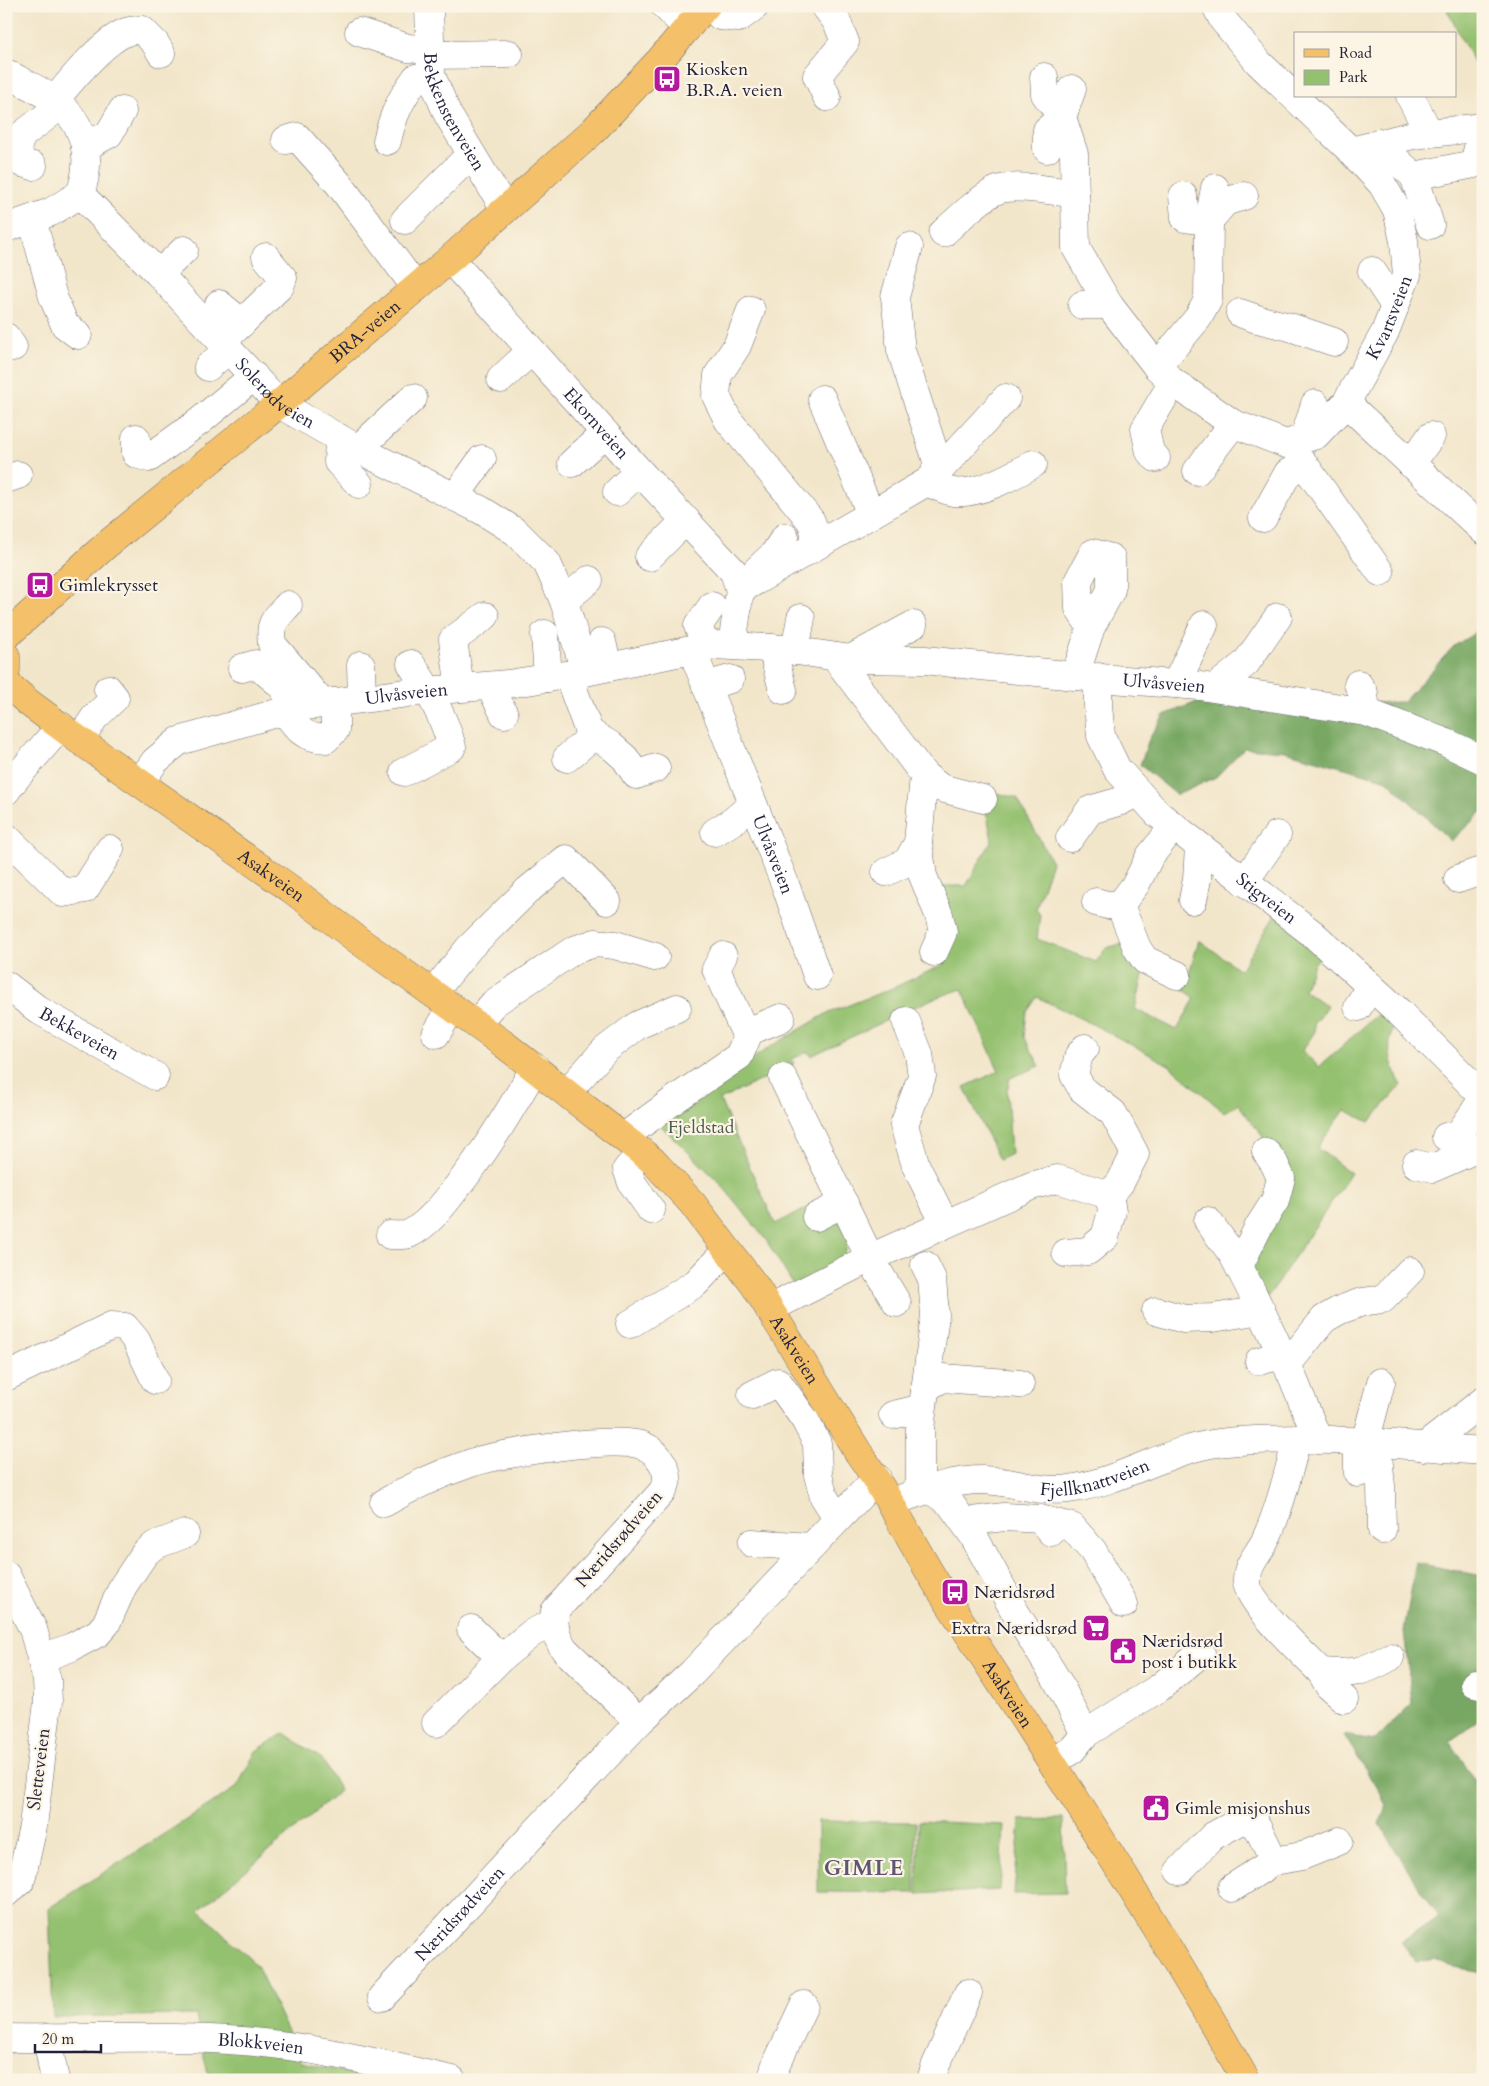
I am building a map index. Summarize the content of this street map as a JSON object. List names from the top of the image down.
{
  "streets": {
    "main road": ["BRA-veien", "Asakveien"],
    "street": [
      "Bekkenstenveien",
      "Kvartsveien",
      "Solerødveien",
      "Ekornveien",
      "Ulvåsveien",
      "Stigveien",
      "Bekkeveien",
      "Fjellknattveien",
      "Næridsrødveien",
      "Sletteveien",
      "Blokkveien"
    ]
  },
  "crossings": [
    ["Bekkenstenveien", "BRA-veien"],
    ["BRA-veien", "Solerødveien"],
    ["BRA-veien", "Ekornveien"],
    ["Solerødveien", "Ulvåsveien"],
    ["Ulvåsveien", "Asakveien"],
    ["Ulvåsveien", "Stigveien"],
    ["Asakveien", "Fjellknattveien"],
    ["Asakveien", "Næridsrødveien"]
  ],
  "districts": ["GIMLE"],
  "parks": ["Fjeldstad"],
  "places": {
    "bus stop": ["Kiosken B.R.A. veien", "Gimlekrysset", "Næridsrød"],
    "supermarket": ["Extra Næridsrød"],
    "public building": ["Næridsrød post i butikk", "Gimle misjonshus"]
  },
  "legend": ["Road", "Park"],
  "scale_bar": "20 m"
}
